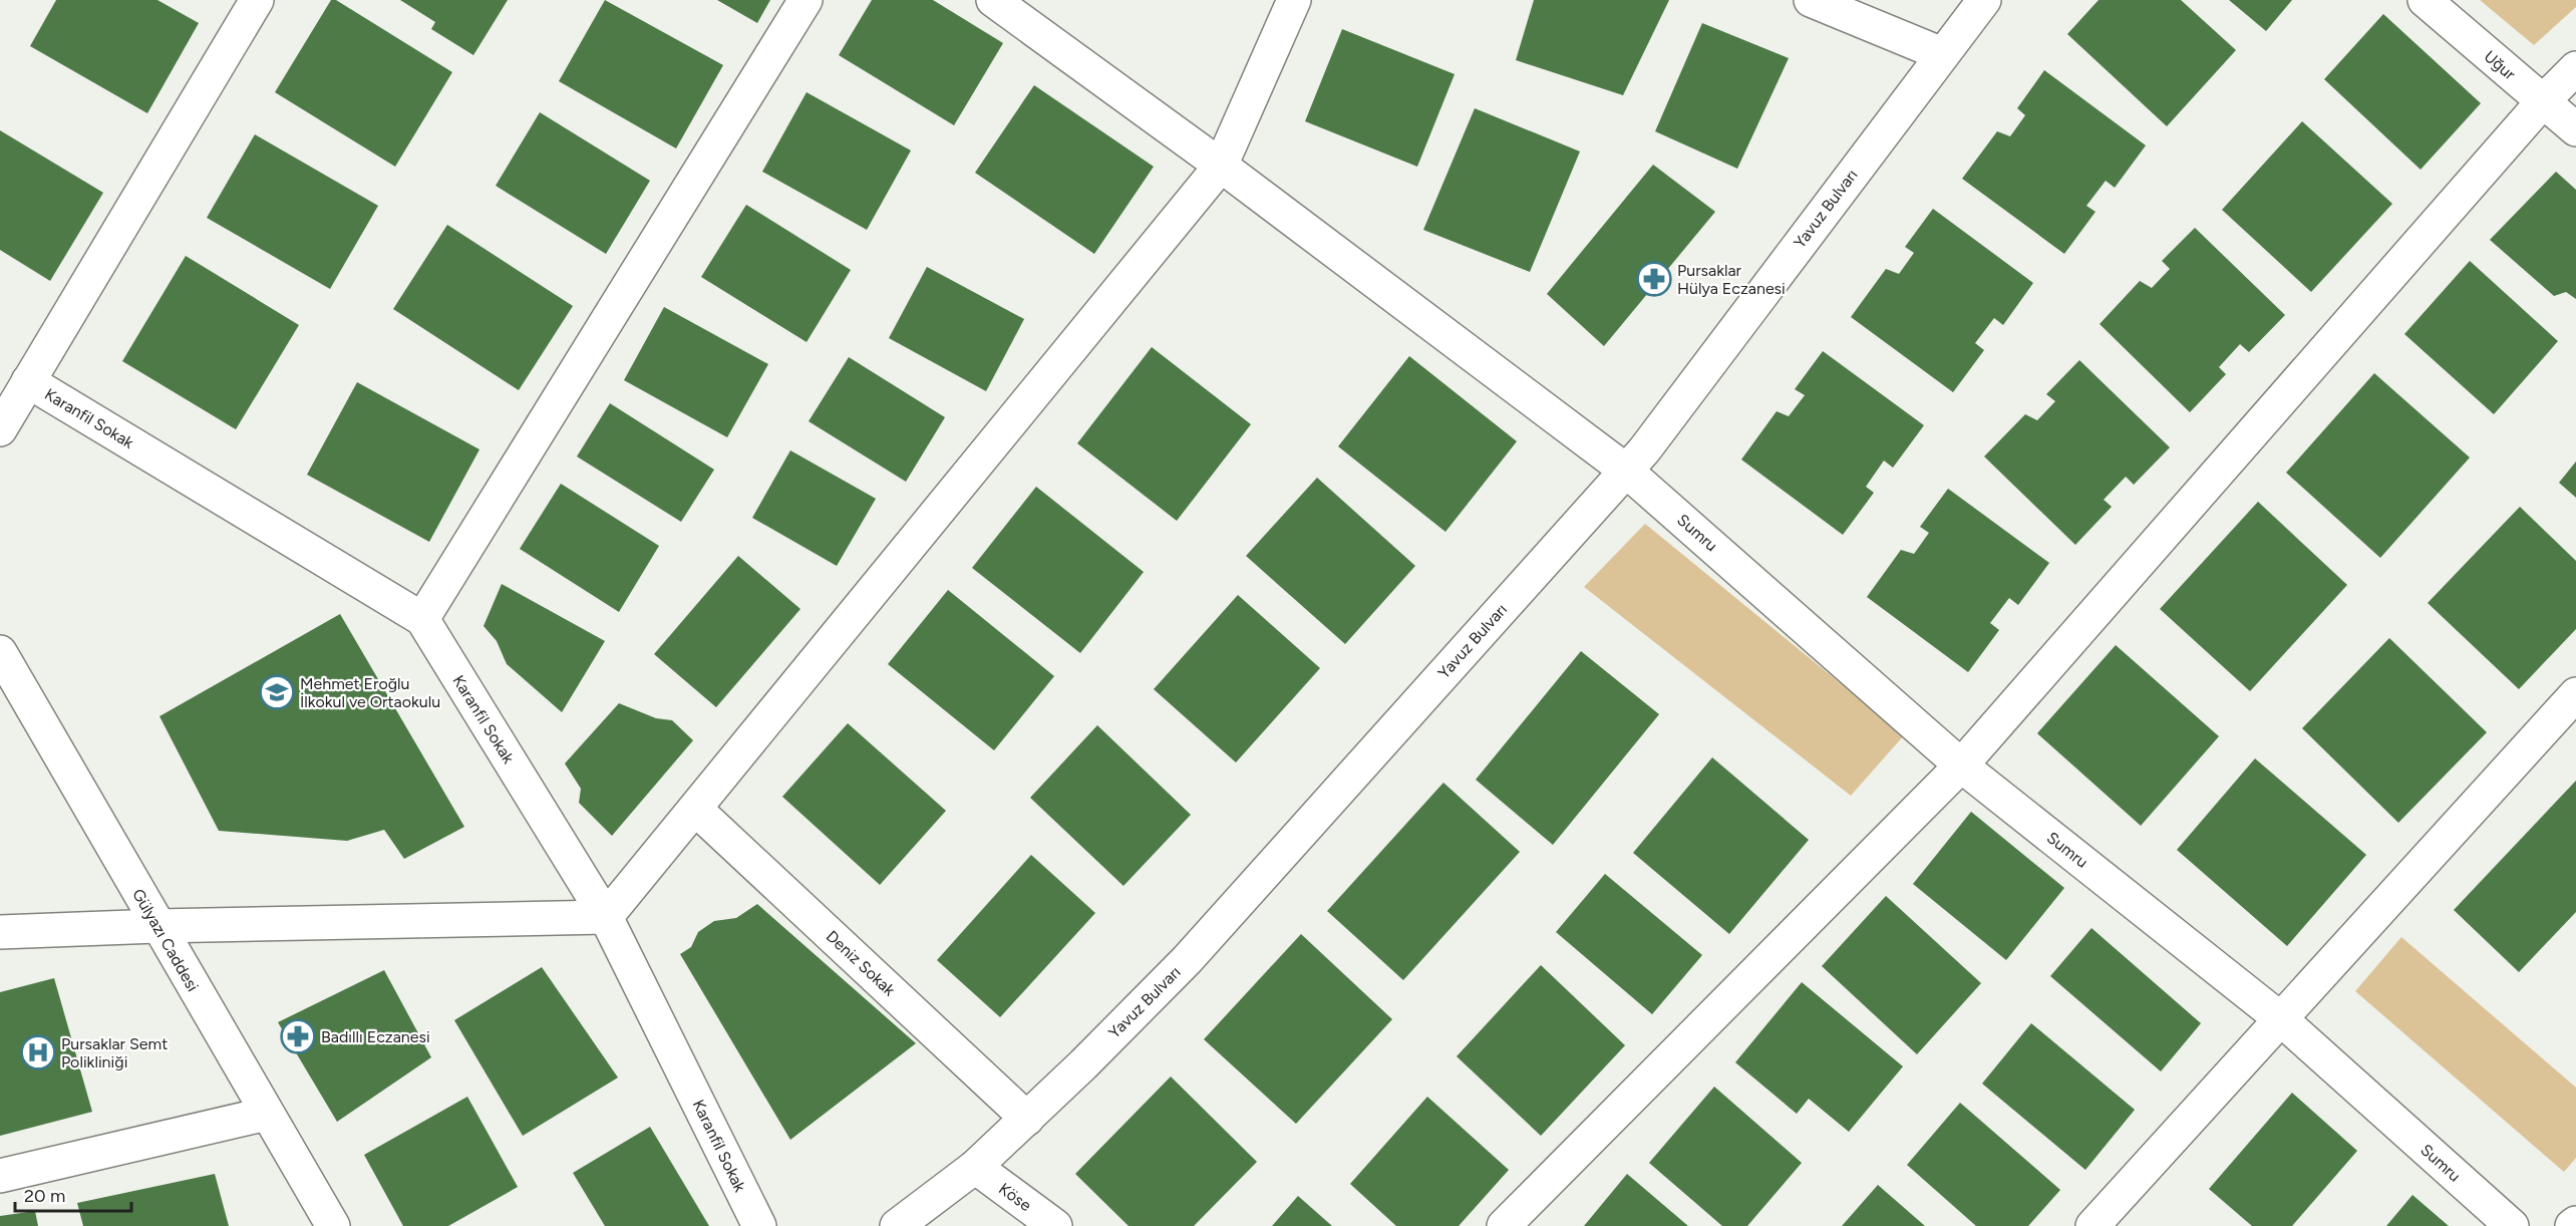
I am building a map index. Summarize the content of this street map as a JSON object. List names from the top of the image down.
{
  "streets": {
    "street": [
      "Uğur",
      "Yavuz Bulvarı",
      "Karanfil Sokak",
      "Sumru",
      "Gülyazı Caddesi",
      "Deniz Sokak",
      "Köse"
    ]
  },
  "crossings": [
    ["Yavuz Bulvarı", "Sumru"],
    ["Yavuz Bulvarı", "Deniz Sokak"],
    ["Yavuz Bulvarı", "Köse"]
  ],
  "places": {
    "pharmacy": ["Pursaklar Hülya Eczanesi", "Badıllı Eczanesi"],
    "school or university": ["Mehmet Eroğlu İlkokul ve Ortaokulu"],
    "hospital": ["Pursaklar Semt Polikliniği"]
  },
  "scale_bar": "20 m"
}
